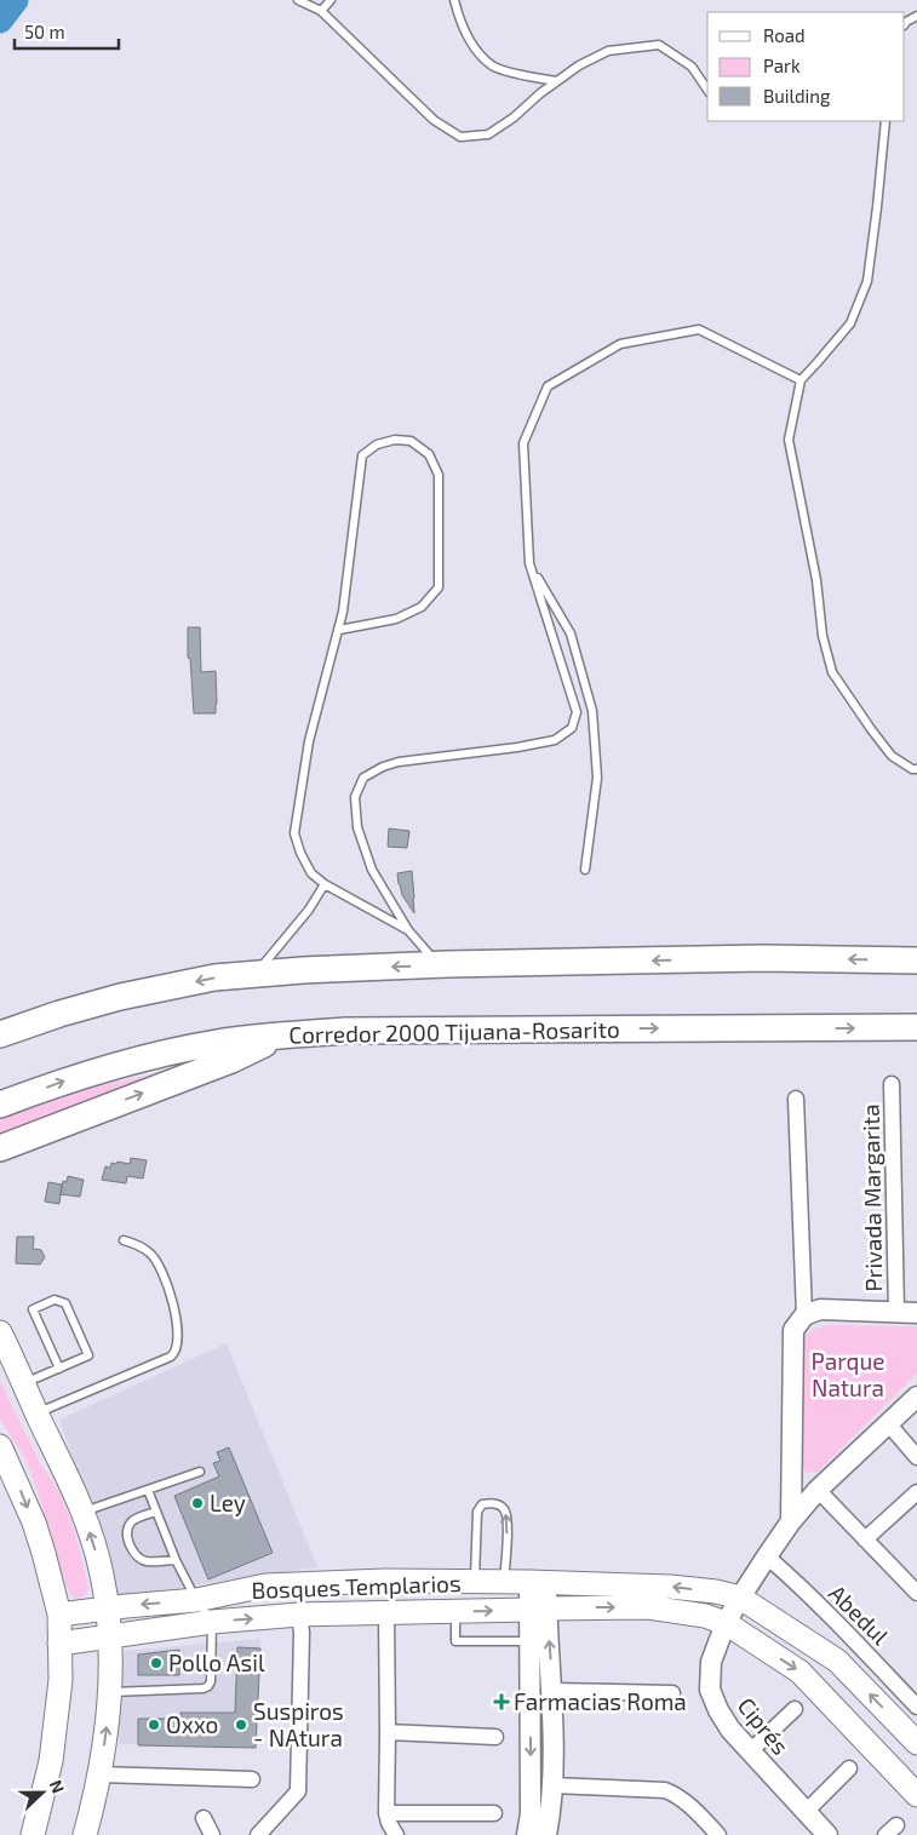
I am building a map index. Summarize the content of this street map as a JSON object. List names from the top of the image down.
{
  "streets": {
    "highway": ["Corredor 2000 Tijuana-Rosarito"],
    "main road": ["Bosques Templarios"],
    "street": ["Privada Margarita", "Abedul", "Ciprés"]
  },
  "crossings": [
    ["Bosques Templarios", "Ciprés"],
    ["Abedul", "Ciprés"]
  ],
  "parks": ["Parque Natura"],
  "places": {
    "other": [
      "Ley",
      "Pollo Asil",
      "Oxxo",
      "Suspiros - NAtura"
    ],
    "health": ["Farmacias Roma"]
  },
  "legend": ["Road", "Park", "Building"],
  "scale_bar": "50 m",
  "north": "right"
}
